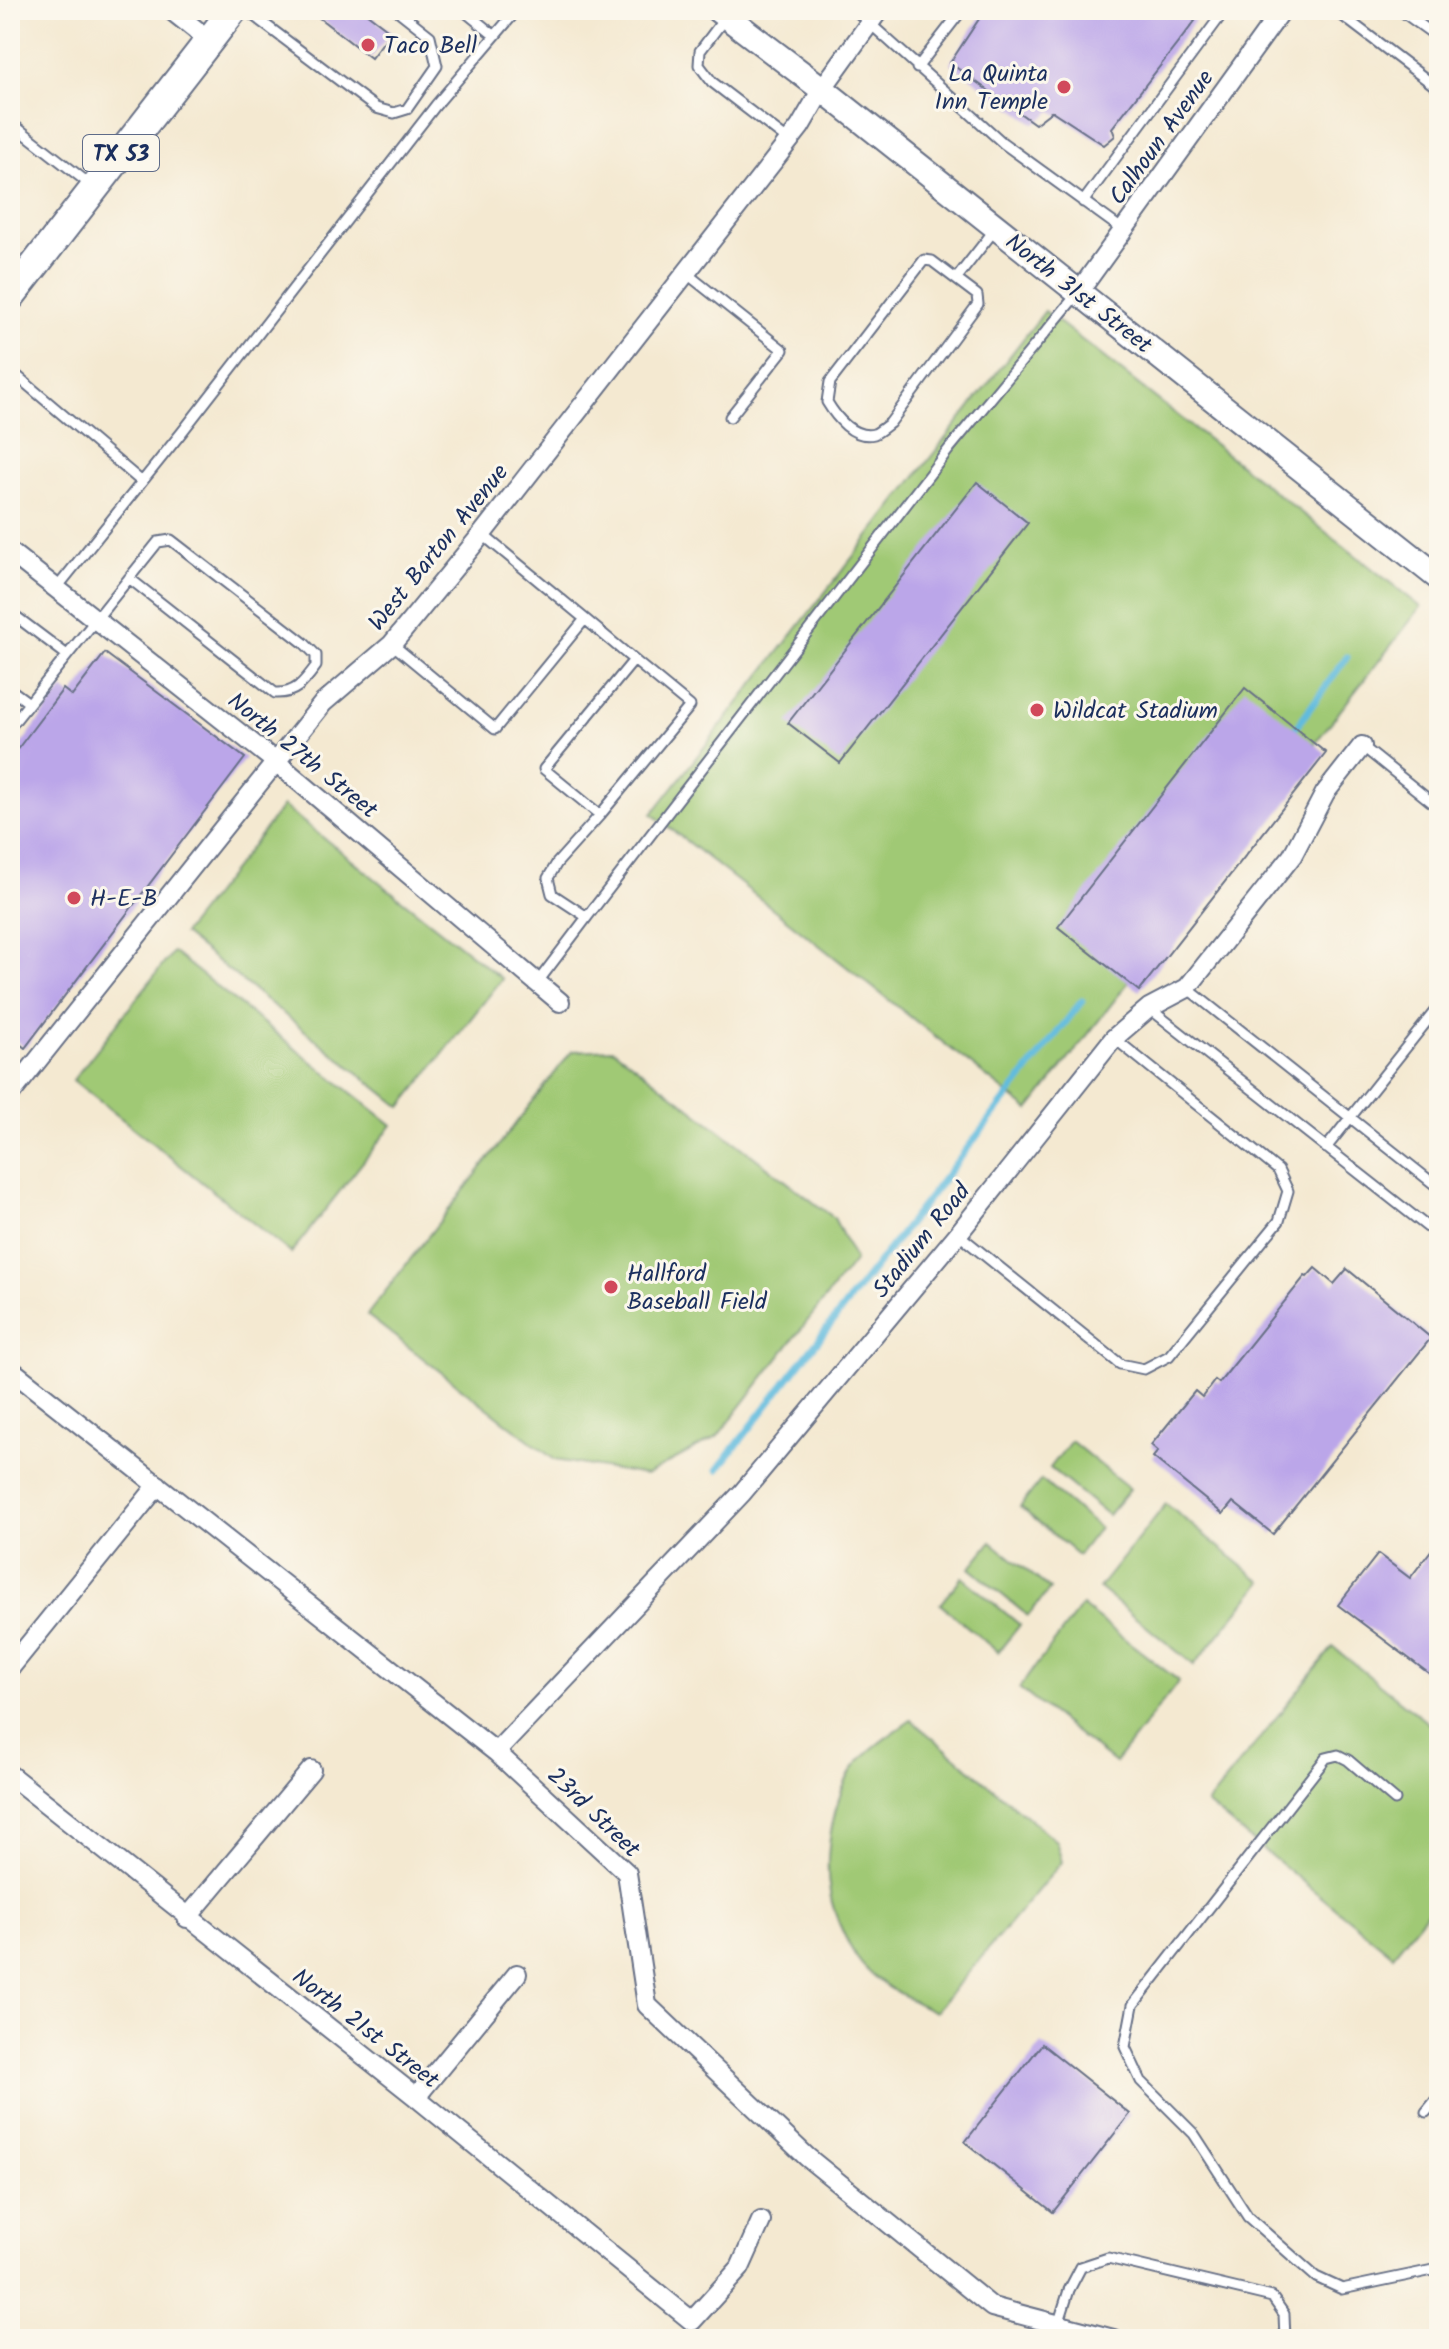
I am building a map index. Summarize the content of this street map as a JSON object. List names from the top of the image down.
{
  "streets": {
    "main road": ["TX 53"],
    "street": [
      "Calhoun Avenue",
      "North 31st Street",
      "West Barton Avenue",
      "North 27th Street",
      "Stadium Road",
      "23rd Street",
      "North 21st Street"
    ]
  },
  "crossings": [
    ["Calhoun Avenue", "North 31st Street"],
    ["North 31st Street", "West Barton Avenue"],
    ["West Barton Avenue", "North 27th Street"],
    ["Stadium Road", "23rd Street"]
  ],
  "places": [
    "Taco Bell",
    "La Quinta Inn Temple",
    "Wildcat Stadium",
    "H-E-B",
    "Hallford Baseball Field"
  ]
}
